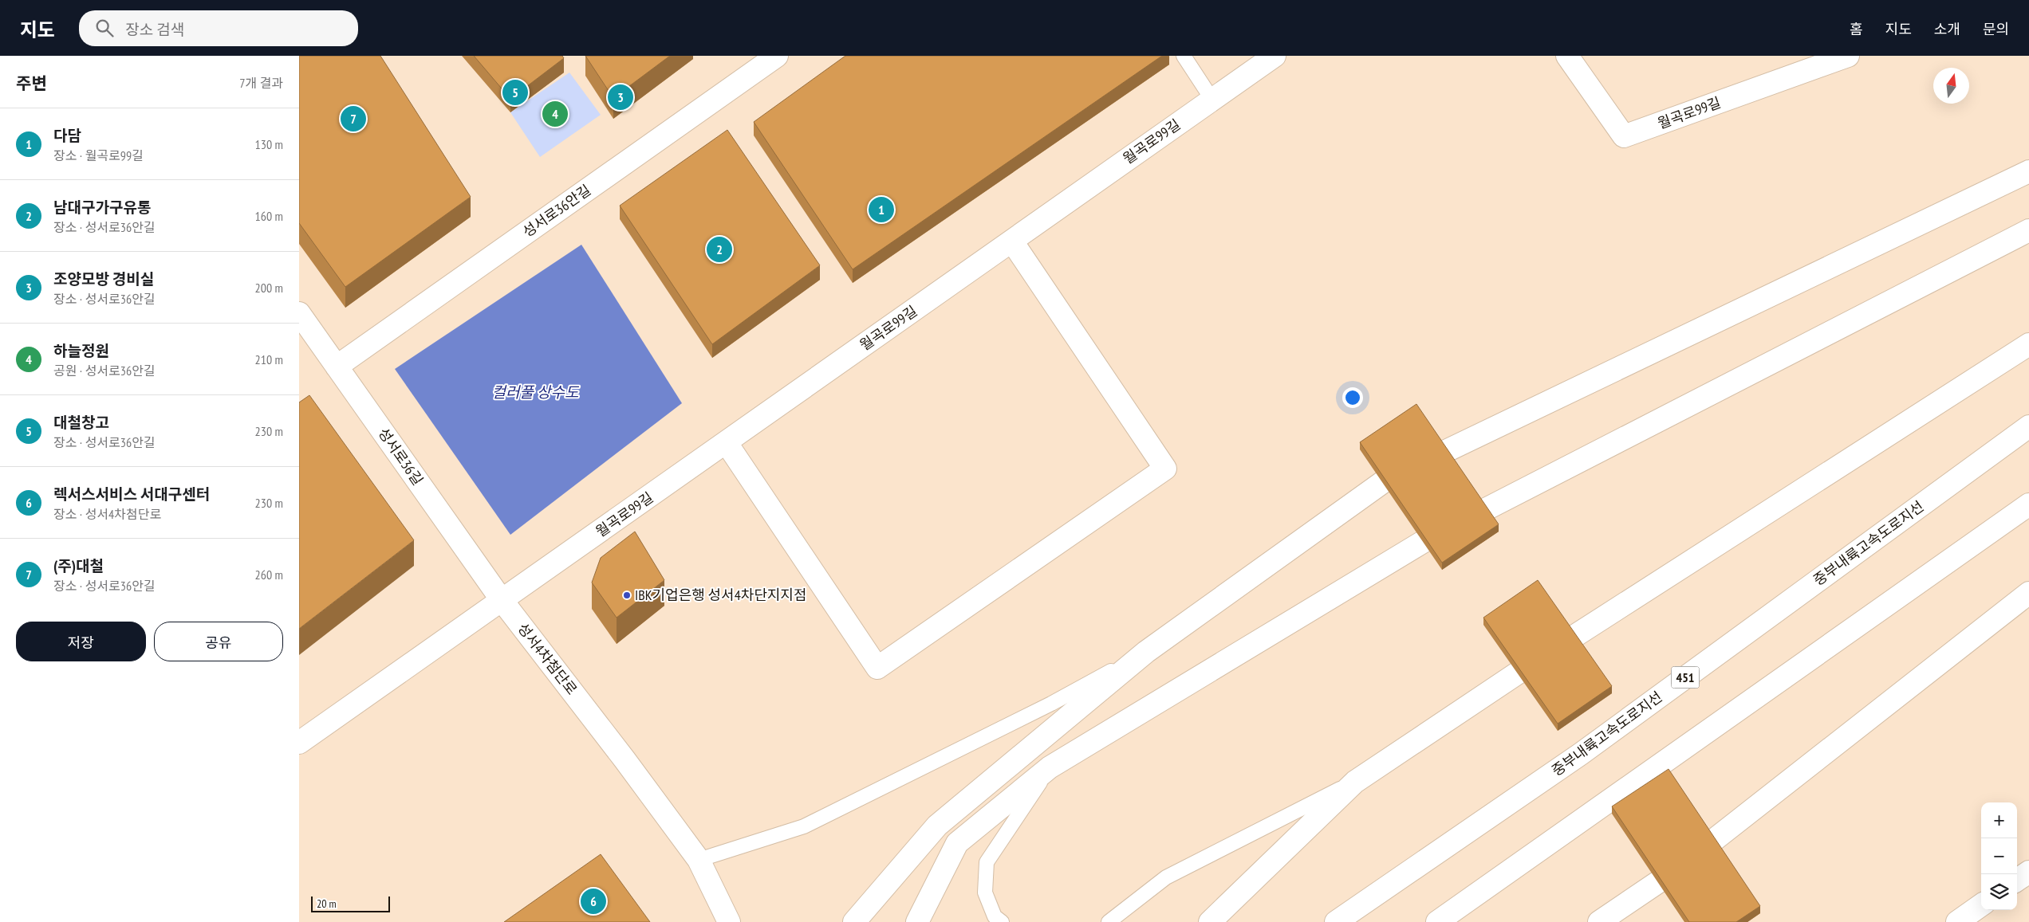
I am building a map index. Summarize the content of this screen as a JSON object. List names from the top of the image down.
{
  "streets": {
    "main road": [
      "월곡로99길",
      "성서로36안길",
      "성서로36길",
      "중부내륙고속도로지선",
      "성서4차첨단로",
      "451"
    ]
  },
  "crossings": [
    ["월곡로99길", "성서로36길"],
    ["월곡로99길", "성서4차첨단로"],
    ["성서로36안길", "성서로36길"],
    ["성서로36길", "성서4차첨단로"]
  ],
  "water": ["컬러풀 상수도"],
  "places": ["IBK기업은행 성서4차단지지점"],
  "scale_bar": "20 m",
  "north": "top",
  "page": {
    "header": "지도",
    "search": "장소 검색",
    "nav": [
      "홈",
      "지도",
      "소개",
      "문의"
    ],
    "heading": ["주변", "7개 결과"],
    "pins": [
      "5",
      "3",
      "4",
      "7",
      "1",
      "2",
      "6"
    ],
    "list": [
      {
        "mark": "1",
        "name": "다담",
        "note": "장소 · 월곡로99길",
        "value": "130 m"
      },
      {
        "mark": "2",
        "name": "남대구가구유통",
        "note": "장소 · 성서로36안길",
        "value": "160 m"
      },
      {
        "mark": "3",
        "name": "조양모방 경비실",
        "note": "장소 · 성서로36안길",
        "value": "200 m"
      },
      {
        "mark": "4",
        "name": "하늘정원",
        "note": "공원 · 성서로36안길",
        "value": "210 m"
      },
      {
        "mark": "5",
        "name": "대철창고",
        "note": "장소 · 성서로36안길",
        "value": "230 m"
      },
      {
        "mark": "6",
        "name": "렉서스서비스 서대구센터",
        "note": "장소 · 성서4차첨단로",
        "value": "230 m"
      },
      {
        "mark": "7",
        "name": "(주)대철",
        "note": "장소 · 성서로36안길",
        "value": "260 m"
      }
    ],
    "buttons": ["저장", "공유"],
    "map_buttons": ["+", "−"],
    "scale": "20 m"
  }
}
